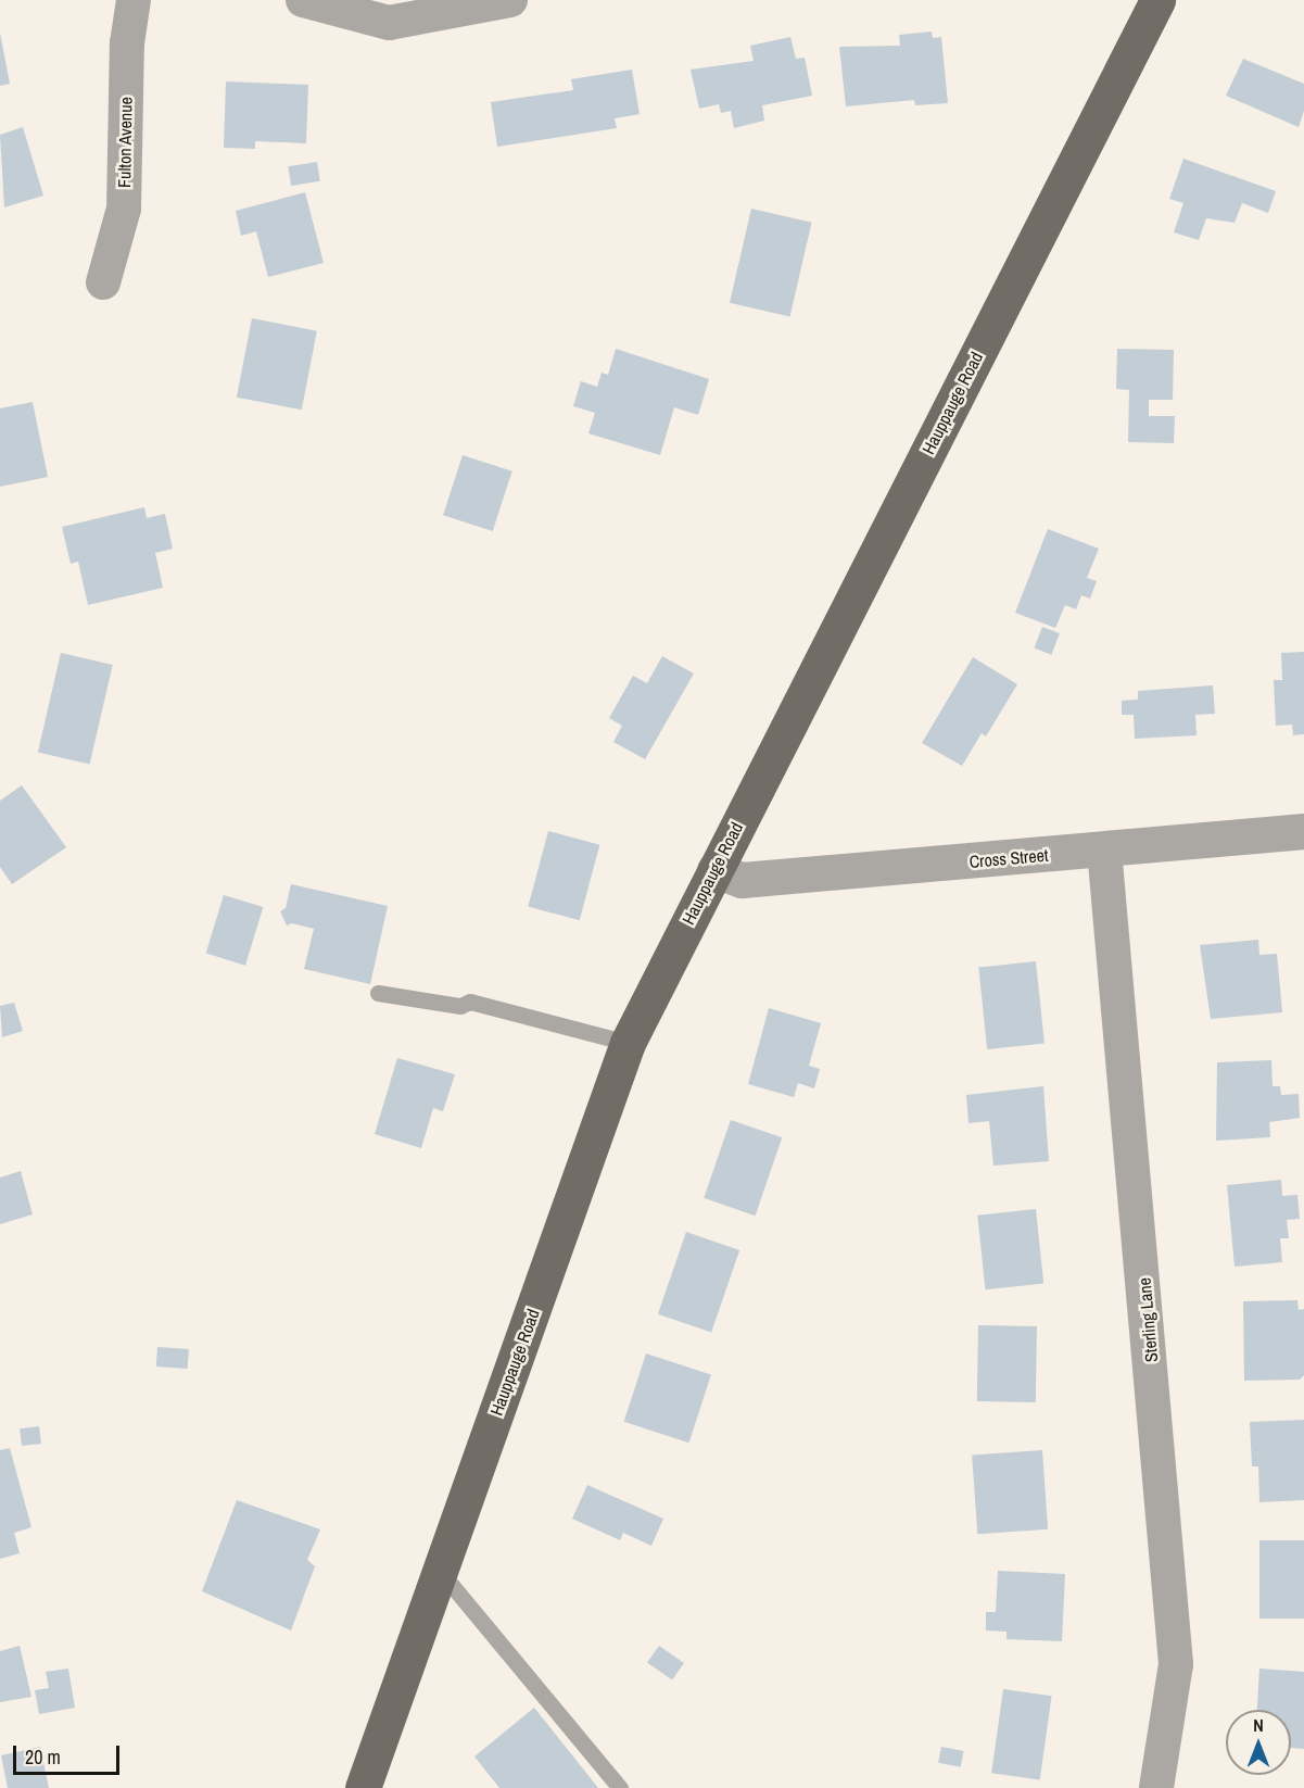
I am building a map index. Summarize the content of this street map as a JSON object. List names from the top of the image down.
{
  "streets": {
    "main road": ["Hauppauge Road"],
    "street": ["Fulton Avenue", "Cross Street", "Sterling Lane"]
  },
  "crossings": [
    ["Hauppauge Road", "Cross Street"],
    ["Cross Street", "Sterling Lane"]
  ],
  "scale_bar": "20 m",
  "north": "top"
}
